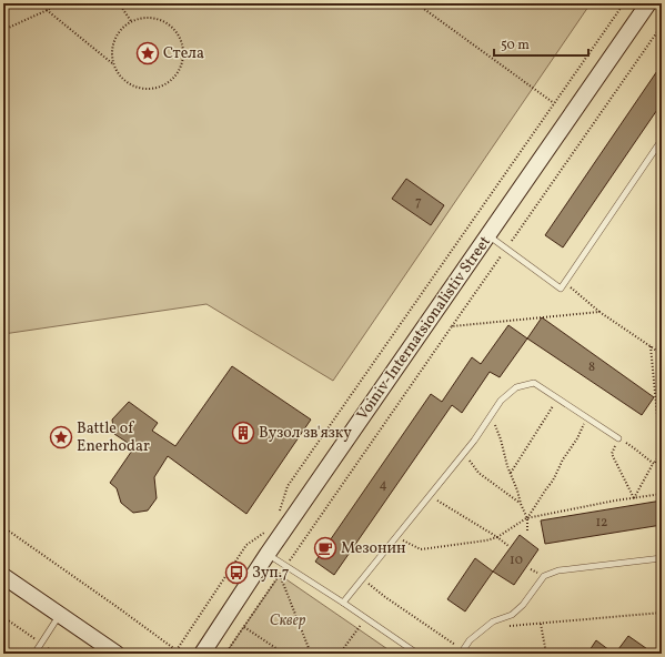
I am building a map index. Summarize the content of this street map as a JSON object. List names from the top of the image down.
{
  "streets": {
    "street": ["Voiniv-Internatsionalistiv Street"]
  },
  "parks": ["Сквер"],
  "places": {
    "place": ["Стела", "Battle of Enerhodar"],
    "building": ["Вузол зв'язку"],
    "cafe": ["Мезонин"],
    "bus stop": ["Зуп.7"]
  },
  "house_numbers": [
    "7",
    "8",
    "4",
    "12",
    "10"
  ],
  "scale_bar": "50 m"
}
